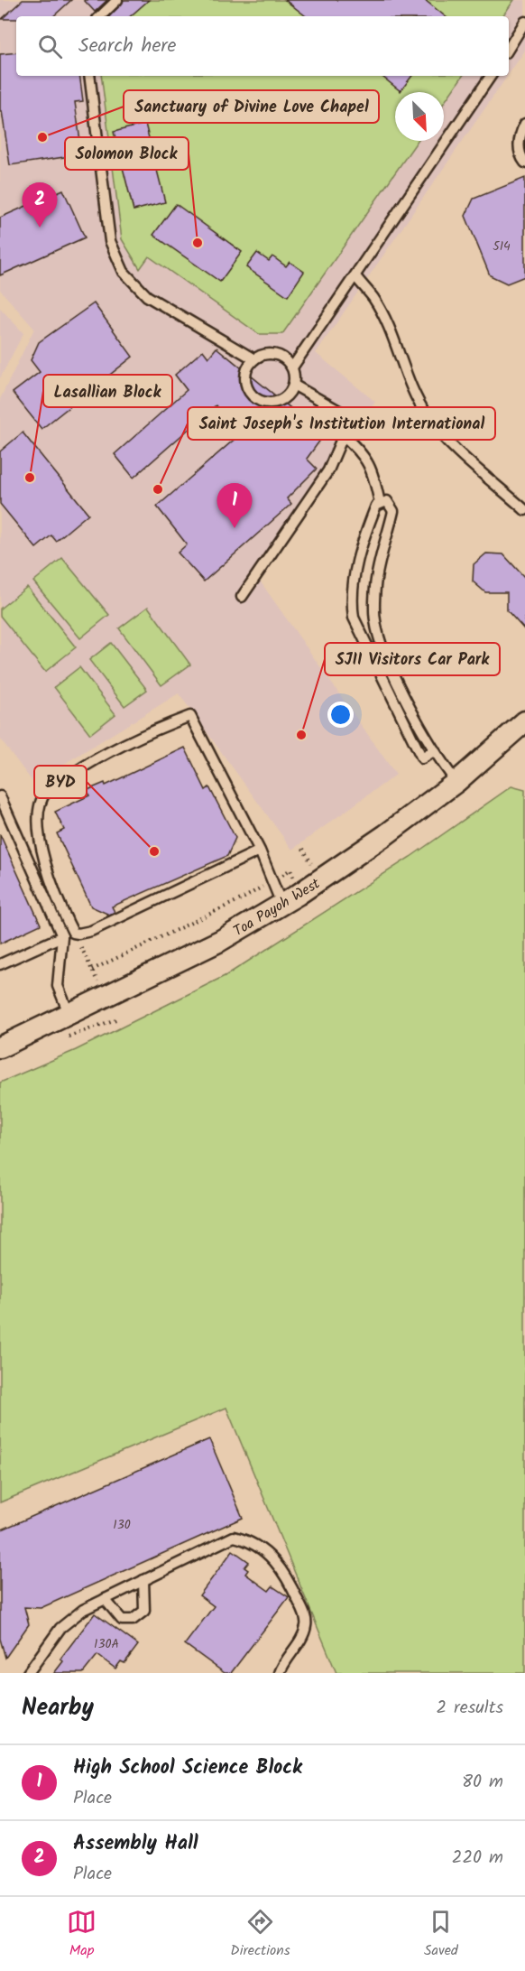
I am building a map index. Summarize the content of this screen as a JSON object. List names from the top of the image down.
{
  "streets": {
    "street": ["Toa Payoh West"]
  },
  "places": [
    "Sanctuary of Divine Love Chapel",
    "Solomon Block",
    "Lasallian Block",
    "Saint Joseph's Institution International",
    "SJII Visitors Car Park",
    "BYD"
  ],
  "house_numbers": ["514", "130", "130A"],
  "north": "bottom right",
  "page": {
    "search": "Search here",
    "pins": ["2", "1"],
    "heading": ["Nearby", "2 results"],
    "list": [
      {
        "mark": "1",
        "name": "High School Science Block",
        "note": "Place",
        "value": "80 m"
      },
      {
        "mark": "2",
        "name": "Assembly Hall",
        "note": "Place",
        "value": "220 m"
      }
    ],
    "nav": ["Map", "Directions", "Saved"]
  }
}
